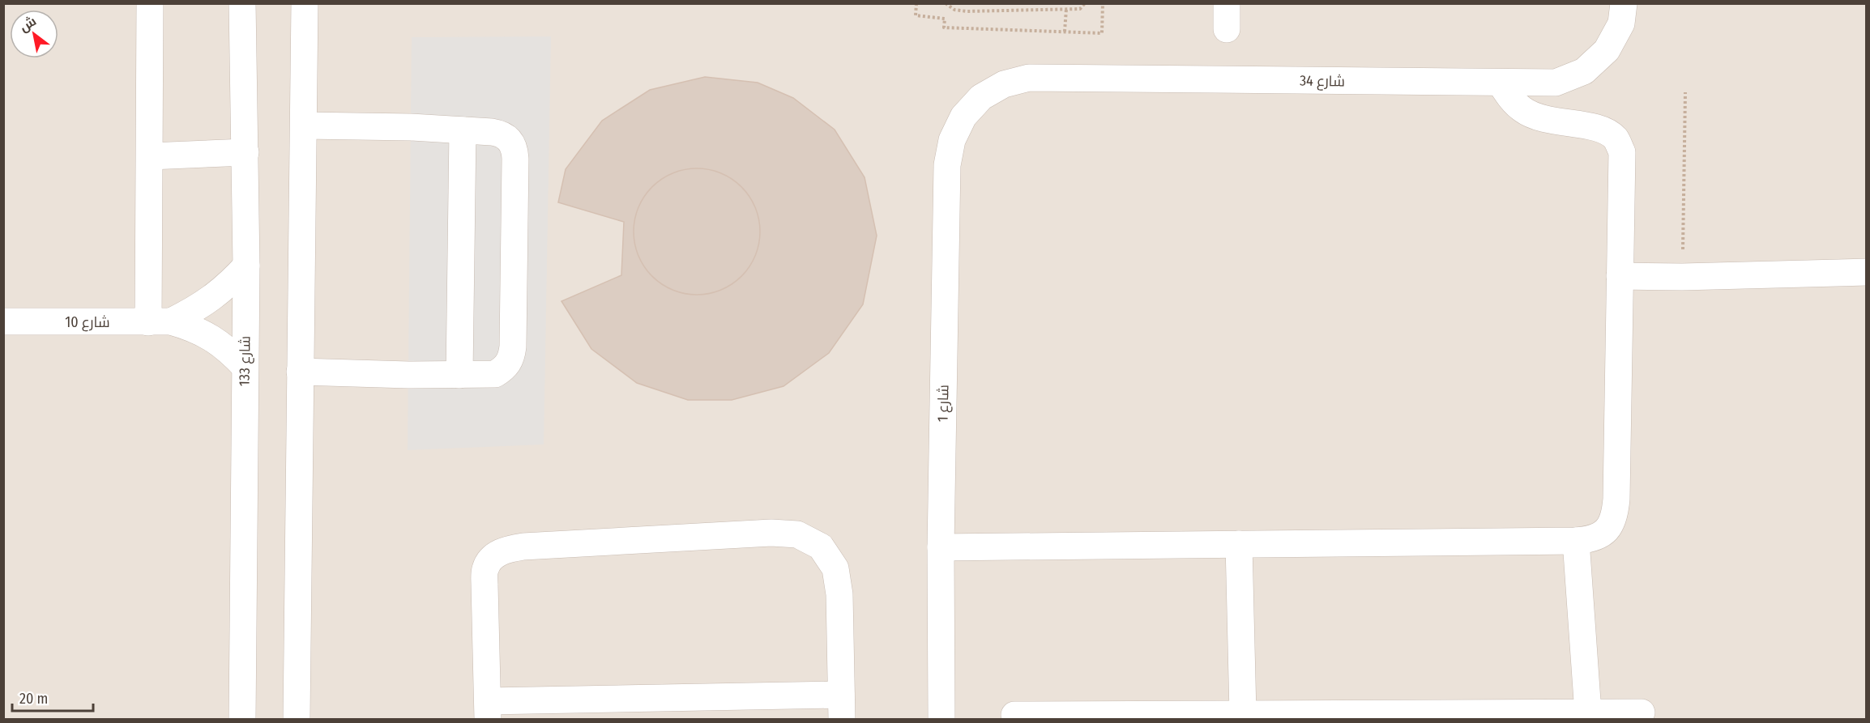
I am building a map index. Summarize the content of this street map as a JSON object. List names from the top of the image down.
{
  "streets": {
    "street": [
      "شارع 34",
      "شارع 10",
      "شارع 133",
      "شارع 1"
    ]
  },
  "crossings": [
    ["شارع 34", "شارع 1"]
  ],
  "scale_bar": "20 m",
  "north": "top left"
}
